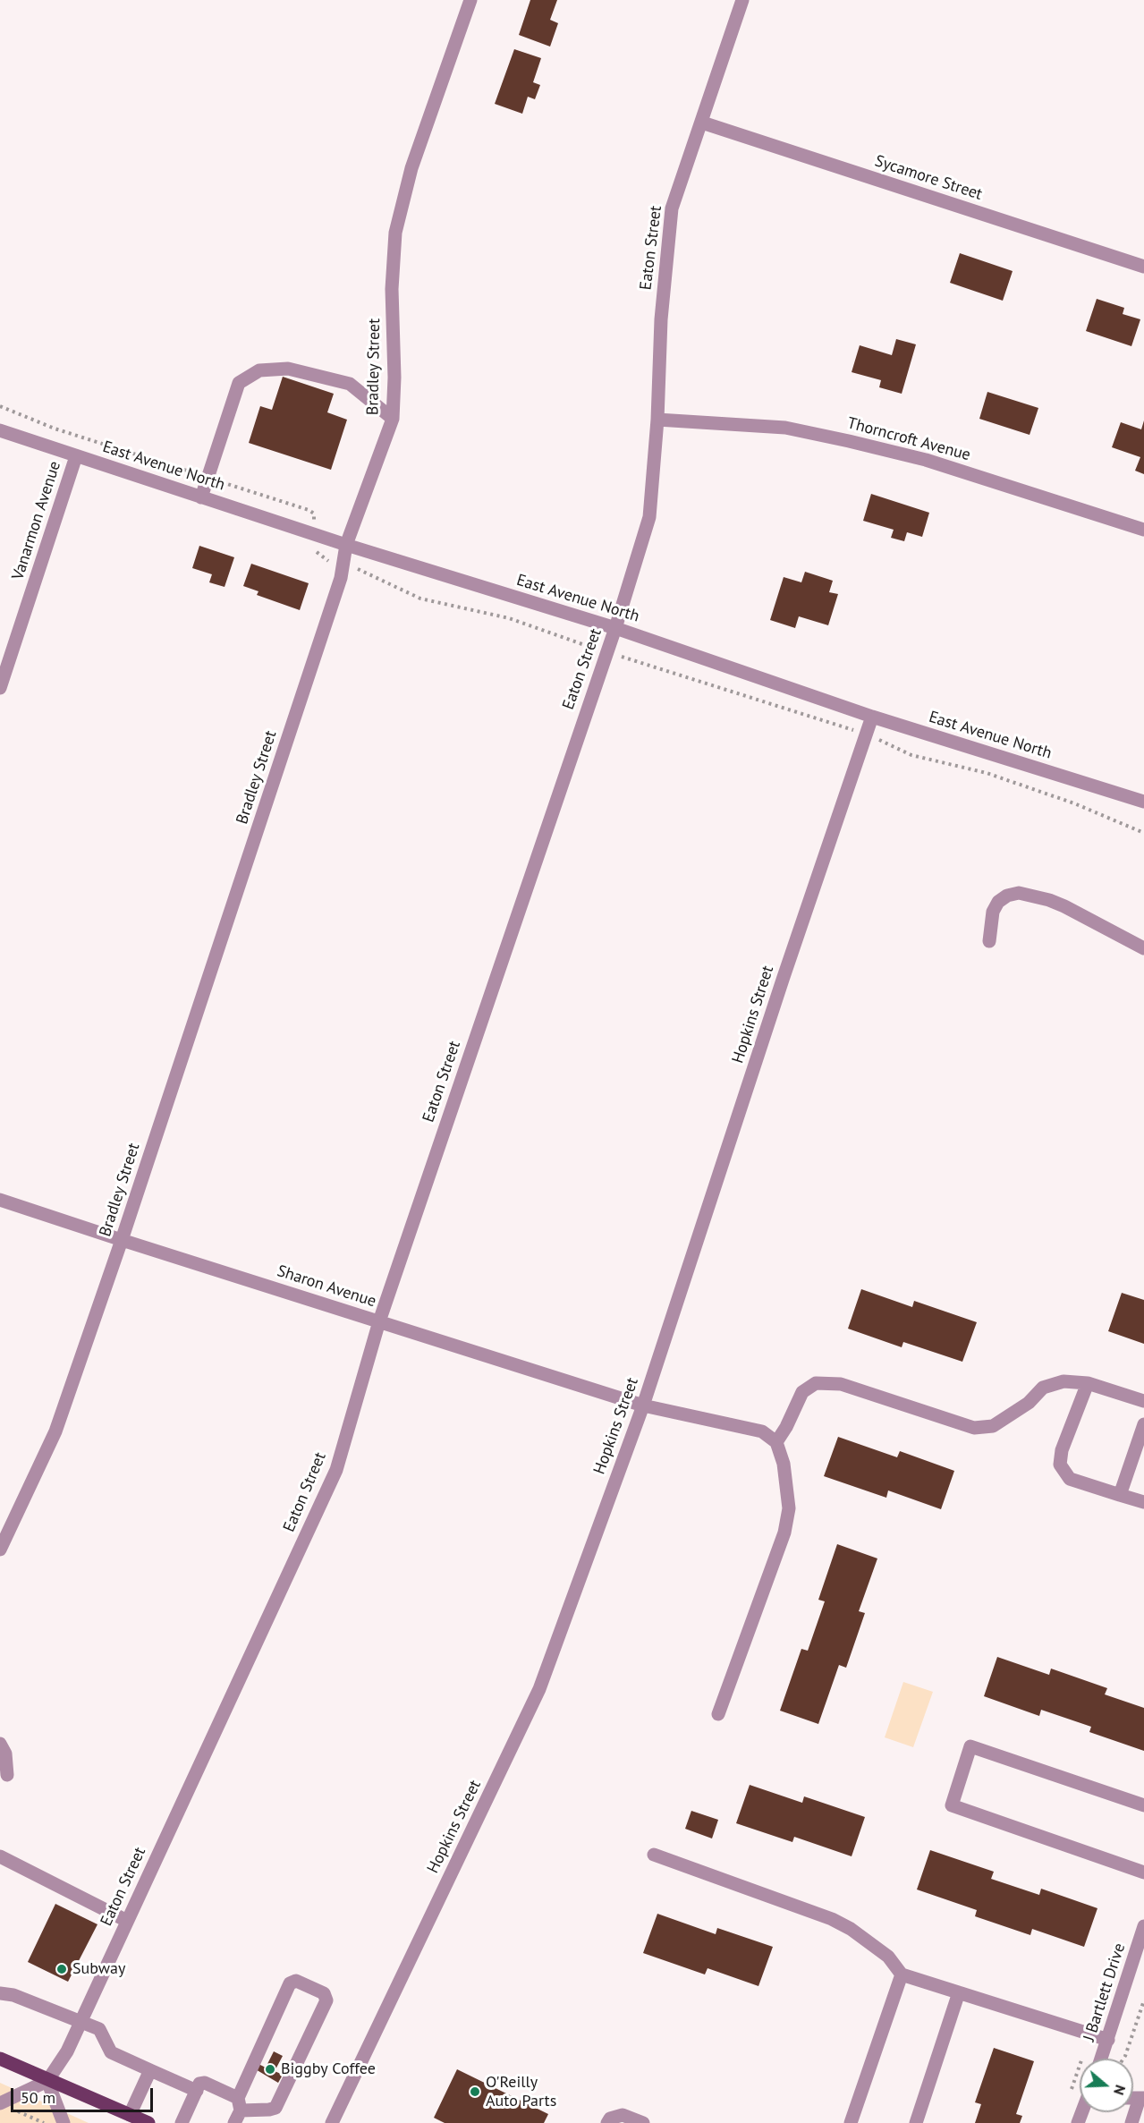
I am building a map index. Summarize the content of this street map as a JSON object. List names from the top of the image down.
{
  "streets": {
    "street": [
      "Sycamore Street",
      "Eaton Street",
      "Bradley Street",
      "Thorncroft Avenue",
      "East Avenue North",
      "Vanarmon Avenue",
      "Hopkins Street",
      "Sharon Avenue",
      "J Bartlett Drive"
    ]
  },
  "crossings": [
    ["Sycamore Street", "Eaton Street"],
    ["Eaton Street", "Thorncroft Avenue"],
    ["Eaton Street", "East Avenue North"],
    ["Eaton Street", "Sharon Avenue"],
    ["Bradley Street", "East Avenue North"],
    ["Bradley Street", "Sharon Avenue"],
    ["East Avenue North", "Vanarmon Avenue"],
    ["East Avenue North", "Hopkins Street"],
    ["Hopkins Street", "Sharon Avenue"]
  ],
  "places": ["Subway", "Biggby Coffee", "O'Reilly Auto Parts"],
  "scale_bar": "50 m",
  "north": "right"
}
